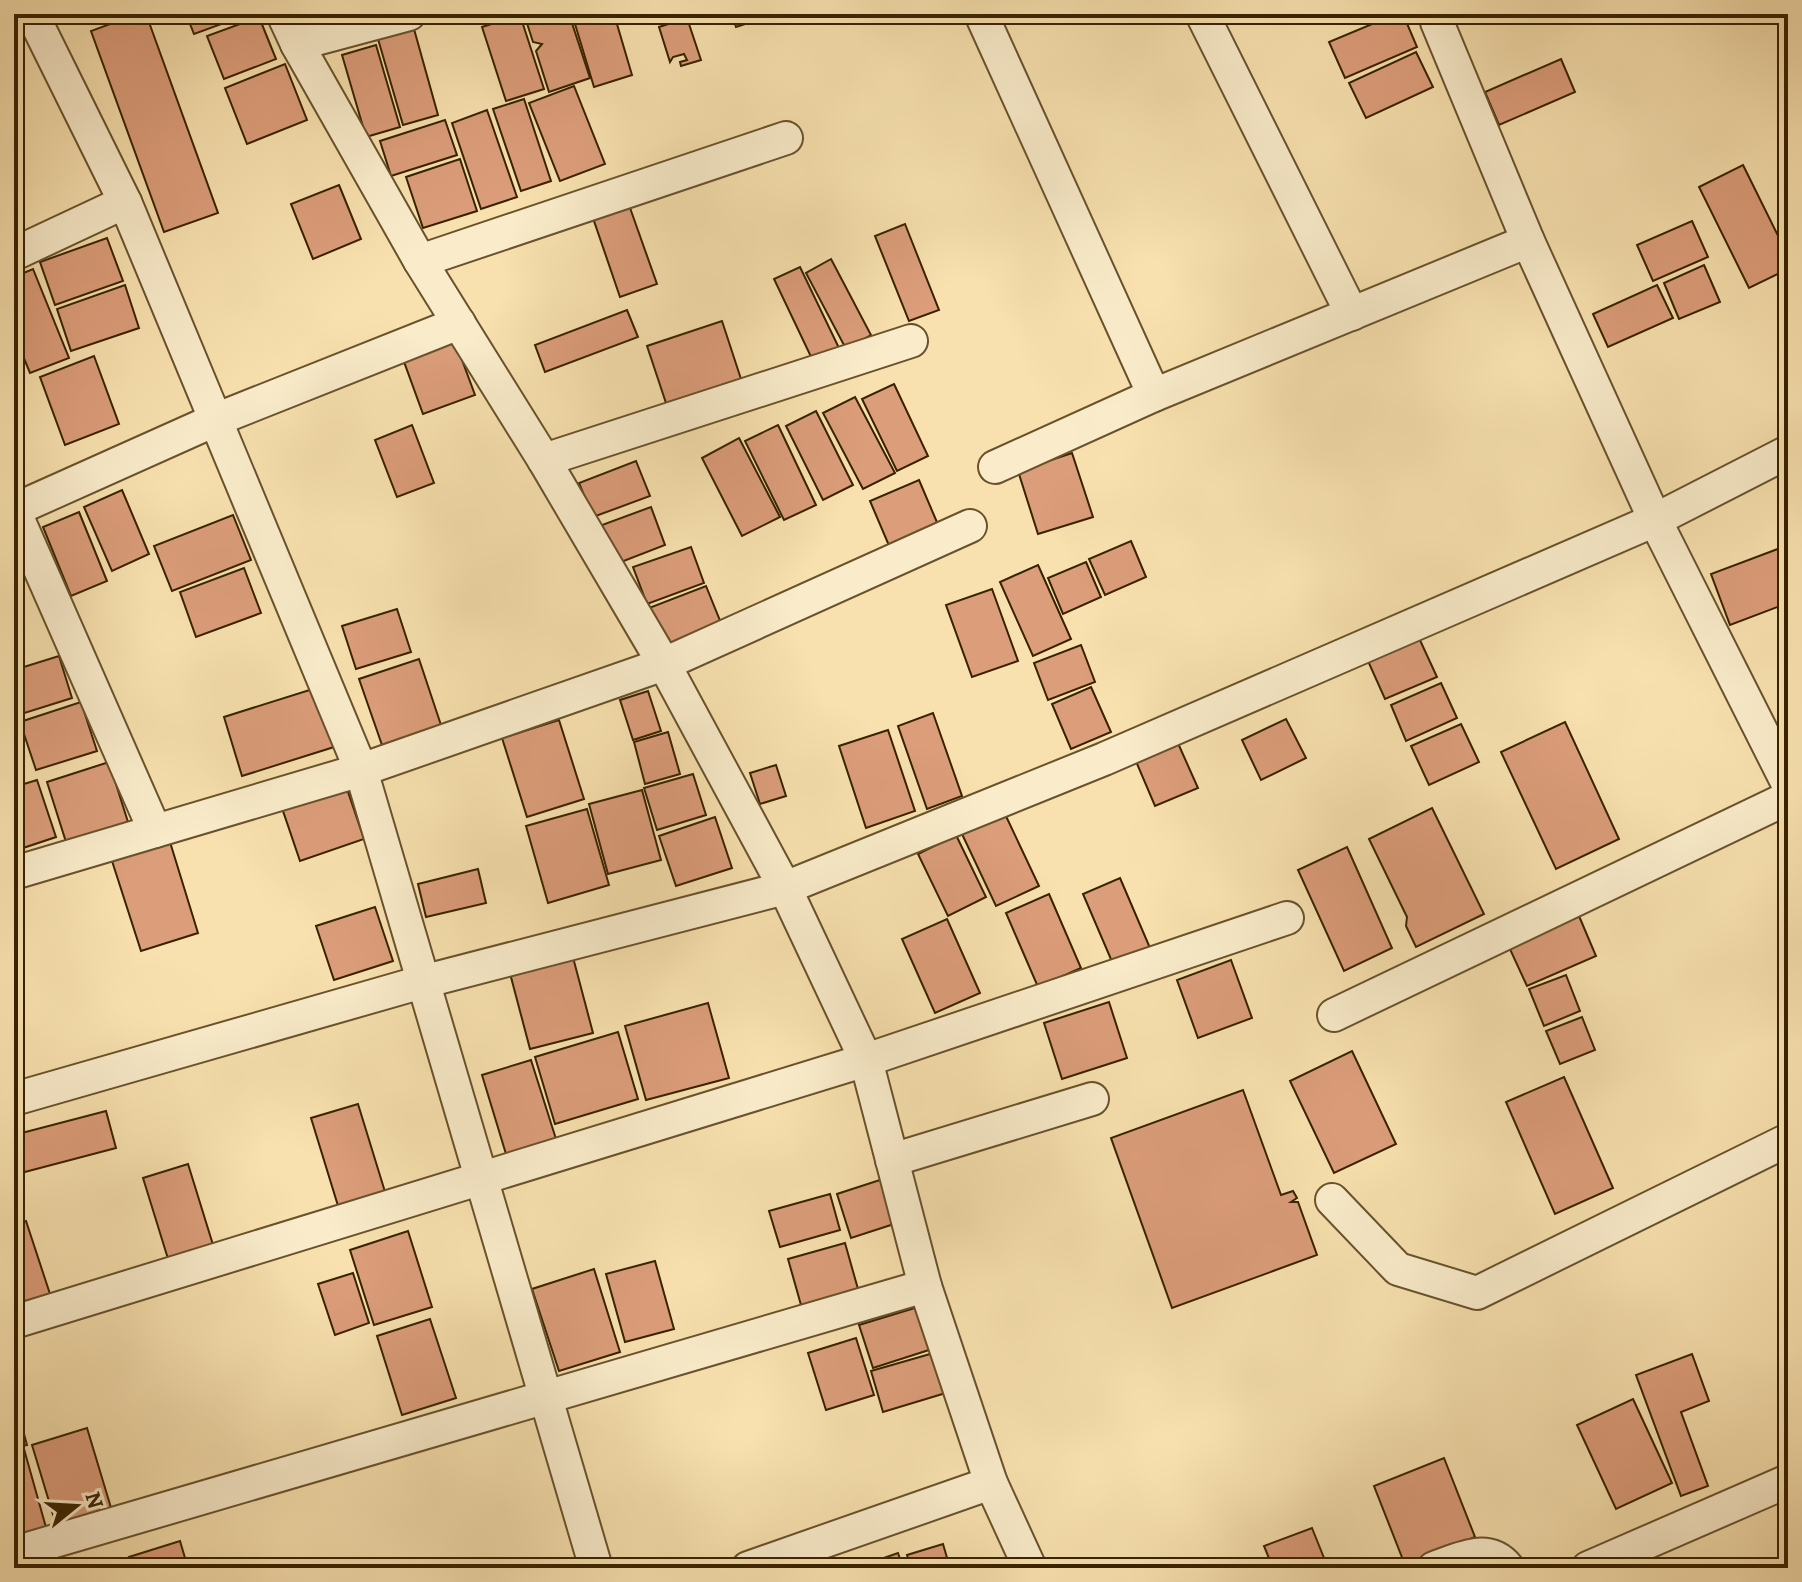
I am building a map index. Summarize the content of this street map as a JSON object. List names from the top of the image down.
{
  "north": "right"
}
